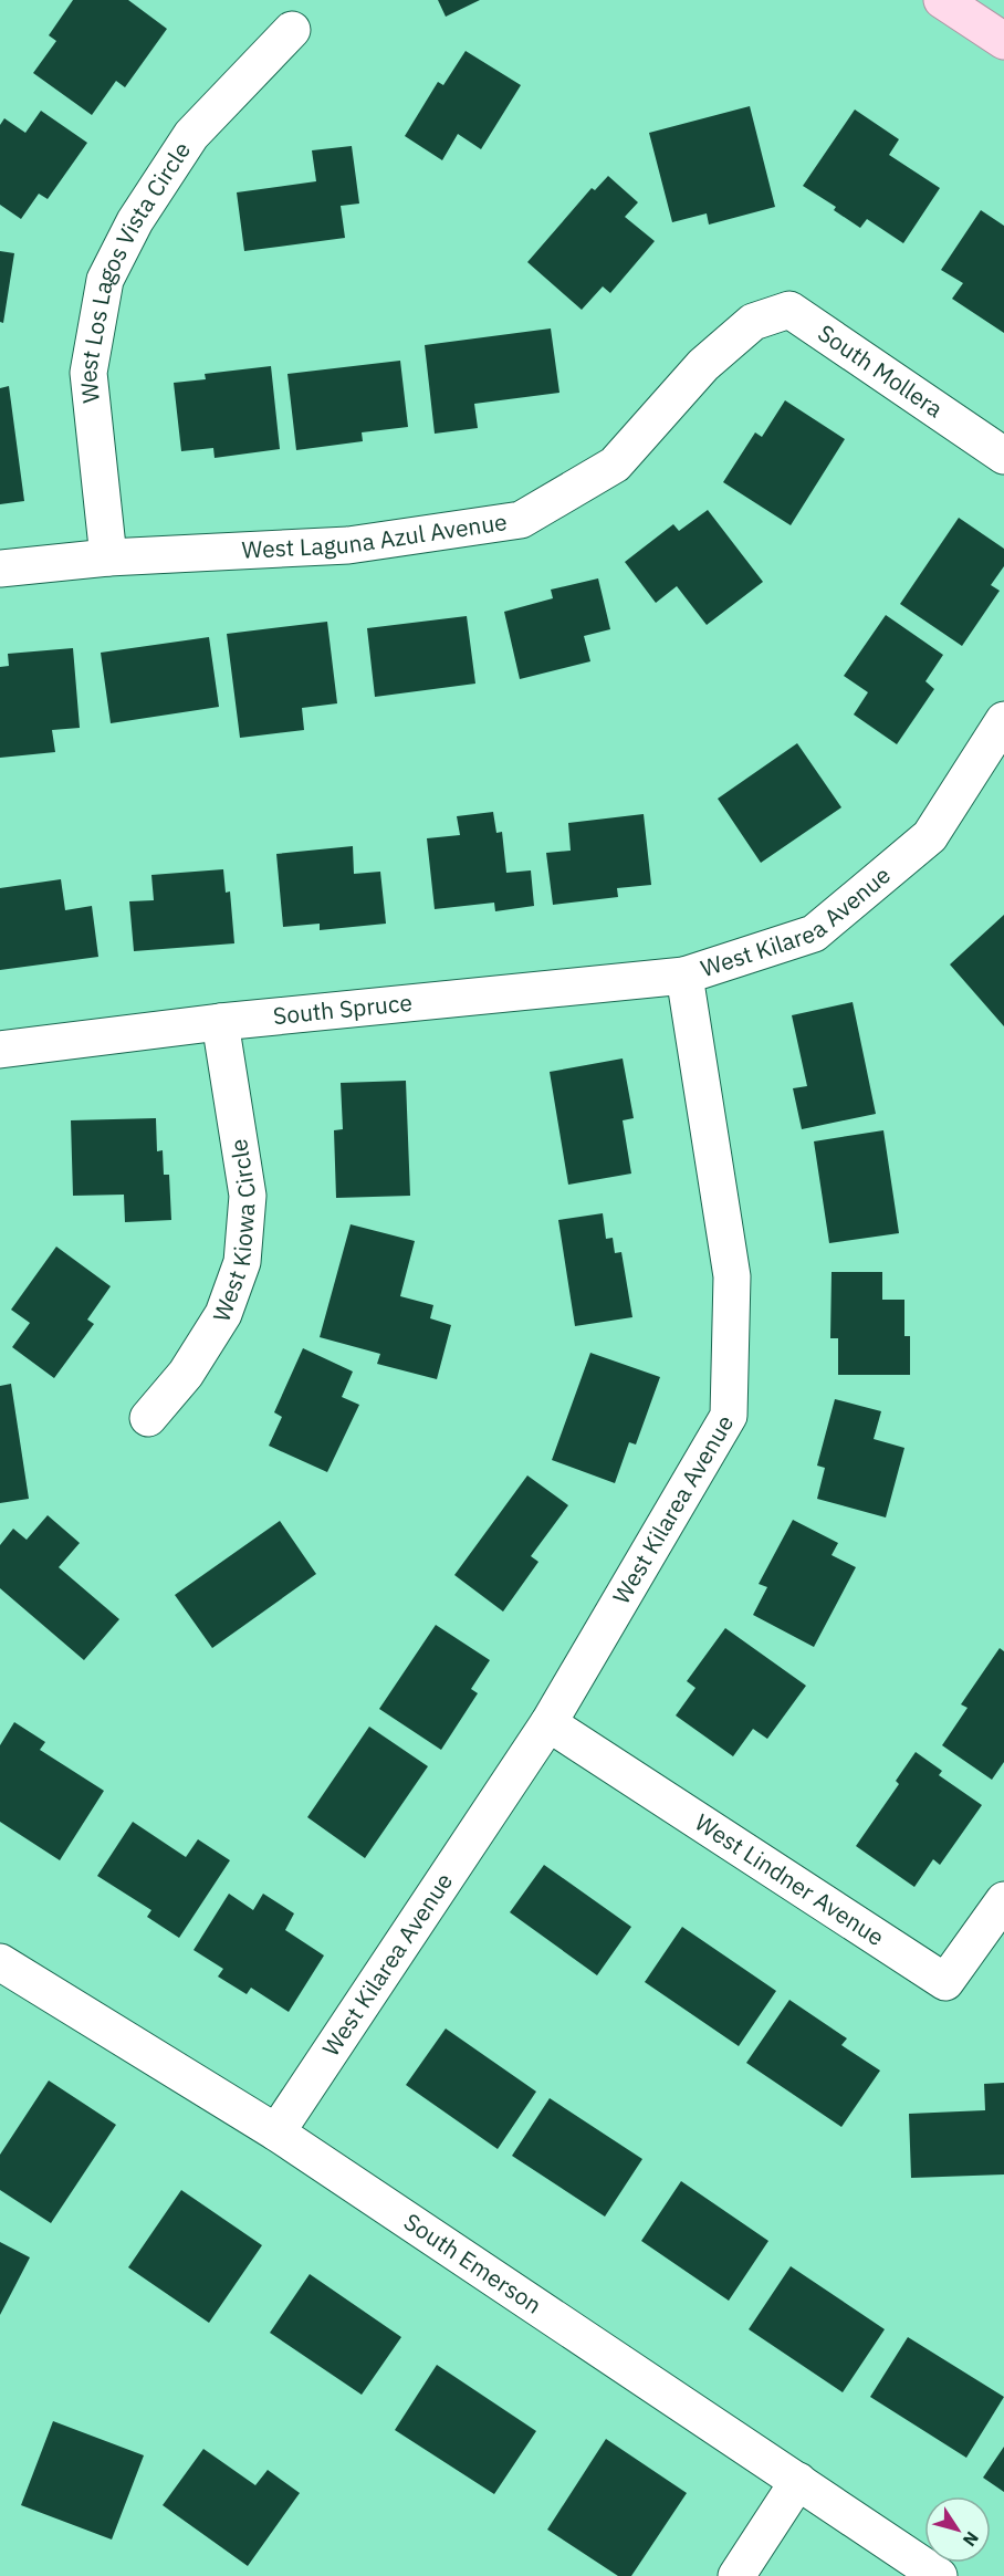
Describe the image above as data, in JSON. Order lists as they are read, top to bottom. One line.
{"streets":{"street":["West Los Lagos Vista Circle","South Mollera","West Laguna Azul Avenue","West Kilarea Avenue","South Spruce","West Kiowa Circle","West Lindner Avenue","South Emerson"]},"crossings":[["West Los Lagos Vista Circle","West Laguna Azul Avenue"],["South Mollera","West Laguna Azul Avenue"],["West Kilarea Avenue","South Spruce"],["West Kilarea Avenue","West Lindner Avenue"],["West Kilarea Avenue","South Emerson"],["South Spruce","West Kiowa Circle"]],"north":"bottom right"}
